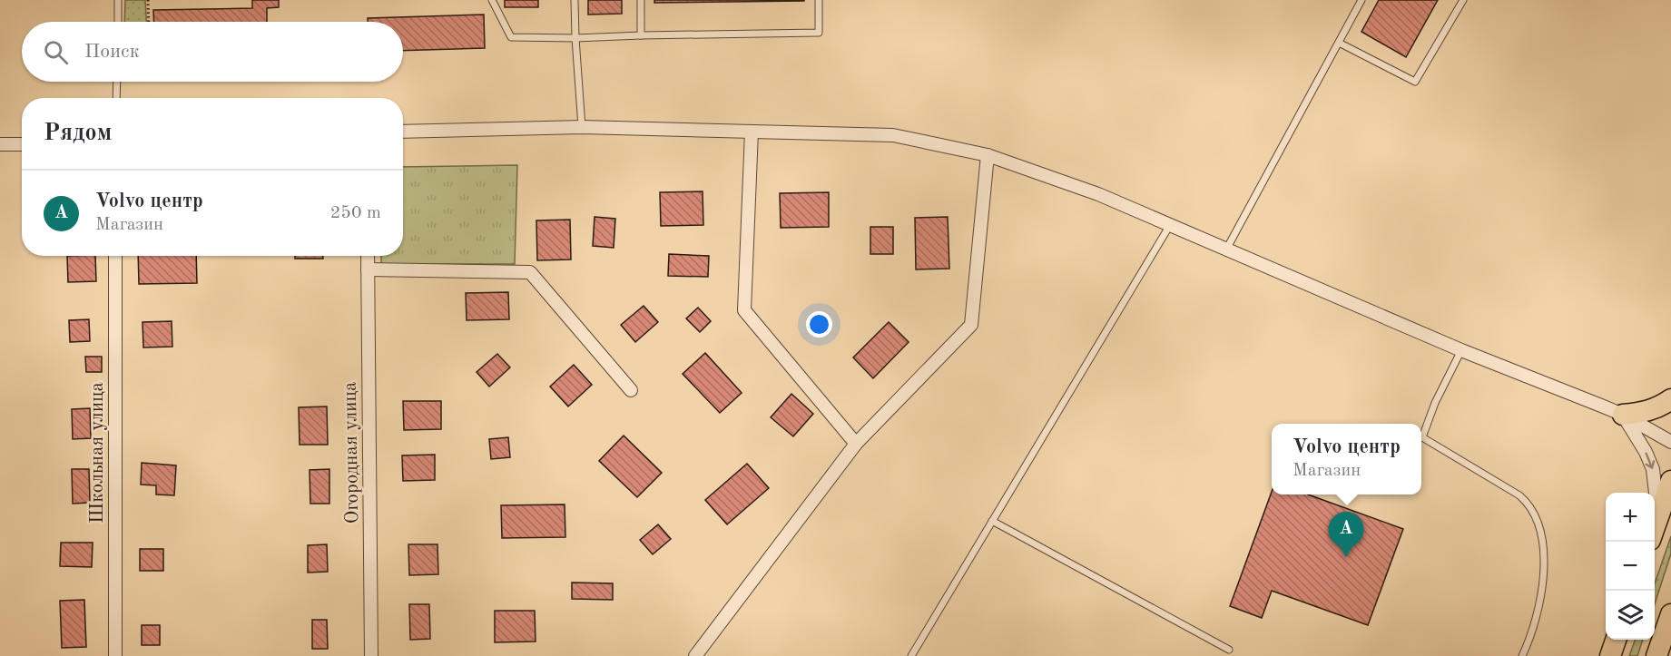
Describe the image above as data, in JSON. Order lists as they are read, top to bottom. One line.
{"streets":{"street":["Школьная улица","Огородная улица"]},"page":{"search":"Поиск","heading":"Рядом","list":[{"mark":"A","name":"Volvo центр","note":"Магазин","value":"250 m"}],"popup":["Volvo центр","Магазин"],"map_buttons":["+","−"],"pins":"A"}}
